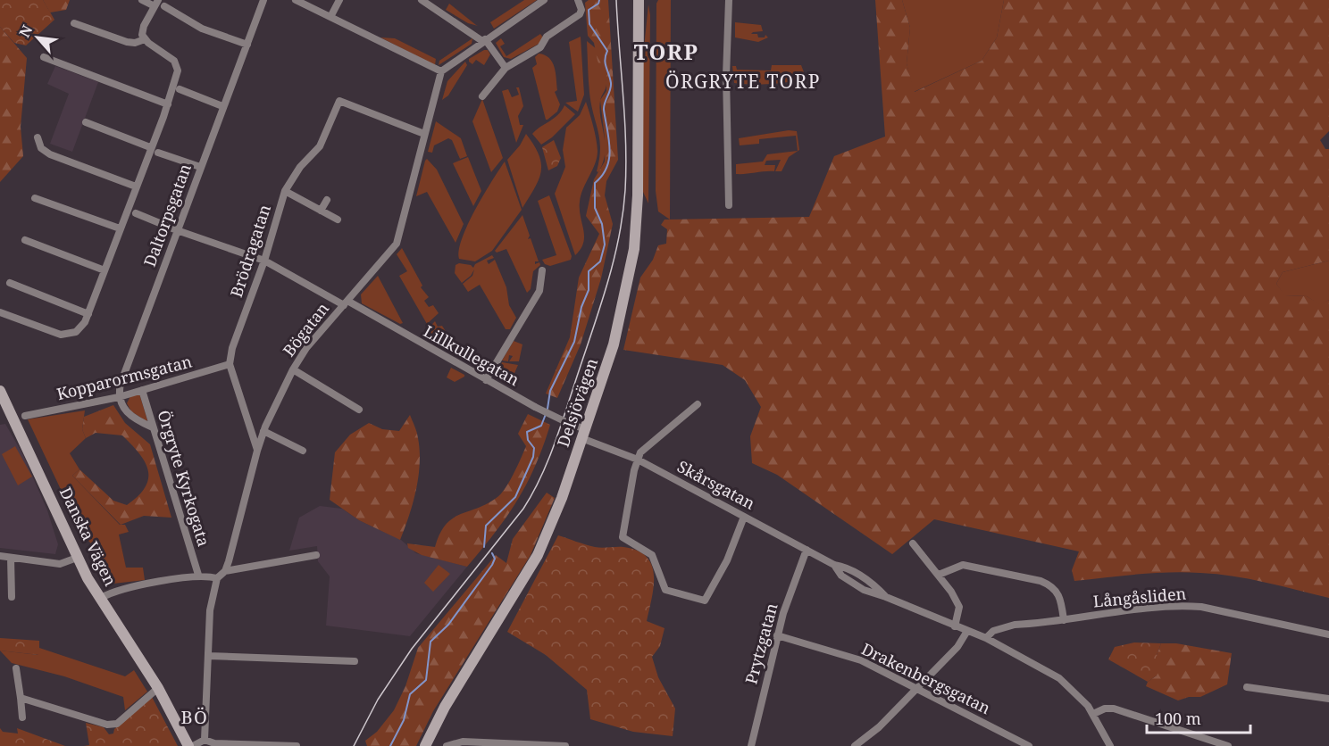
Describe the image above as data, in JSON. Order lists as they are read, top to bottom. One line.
{"streets":{"street":["Daltorpsgatan","Brödragatan","Bögatan","Lillkullegatan","Kopparormsgatan","Delsjövägen","Örgryte Kyrkogata","Skårsgatan","Danska Vägen","Långåsliden","Prytzgatan","Drakenbergsgatan"]},"crossings":[["Daltorpsgatan","Lillkullegatan"],["Daltorpsgatan","Kopparormsgatan"],["Brödragatan","Bögatan"],["Brödragatan","Lillkullegatan"],["Brödragatan","Kopparormsgatan"],["Bögatan","Lillkullegatan"],["Lillkullegatan","Delsjövägen"],["Lillkullegatan","Skårsgatan"],["Kopparormsgatan","Örgryte Kyrkogata"],["Delsjövägen","Skårsgatan"],["Skårsgatan","Långåsliden"],["Skårsgatan","Prytzgatan"],["Prytzgatan","Drakenbergsgatan"]],"districts":["TORP","ÖRGRYTE TORP","BÖ"],"scale_bar":"100 m","north":"top left"}
